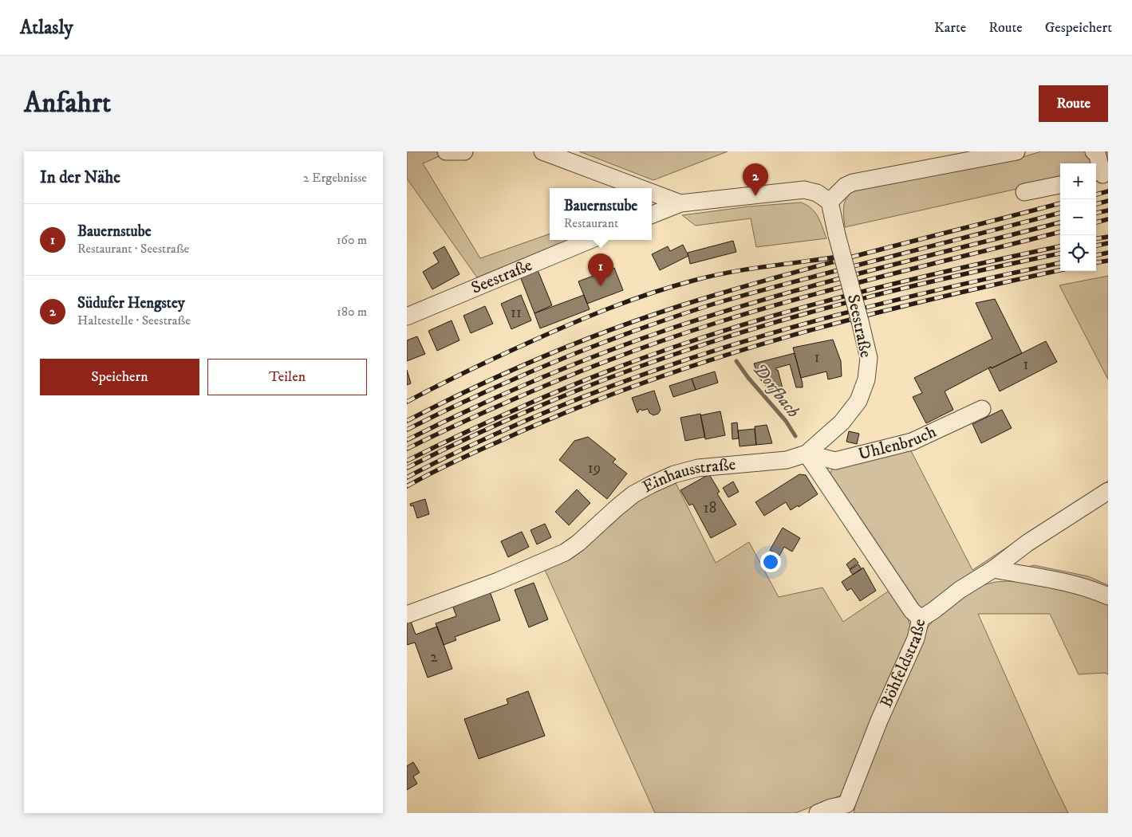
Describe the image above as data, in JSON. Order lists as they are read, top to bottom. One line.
{"streets":{"street":["Seestraße","Uhlenbruch","Einhausstraße","Böhfeldstraße"]},"crossings":[["Seestraße","Uhlenbruch"],["Seestraße","Einhausstraße"],["Uhlenbruch","Einhausstraße"]],"water":["Dorfbach"],"house_numbers":["11","1","1","19","18","2"],"page":{"header":"Atlasly","nav":["Karte","Route","Gespeichert"],"buttons":["Route",["Speichern","Teilen"]],"title":"Anfahrt","heading":["In der Nähe","2 Ergebnisse"],"map_buttons":["+","−"],"pins":["2","1"],"popup":["Bauernstube","Restaurant"],"list":[{"mark":"1","name":"Bauernstube","note":"Restaurant · Seestraße","value":"160 m"},{"mark":"2","name":"Südufer Hengstey","note":"Haltestelle · Seestraße","value":"180 m"}]}}
